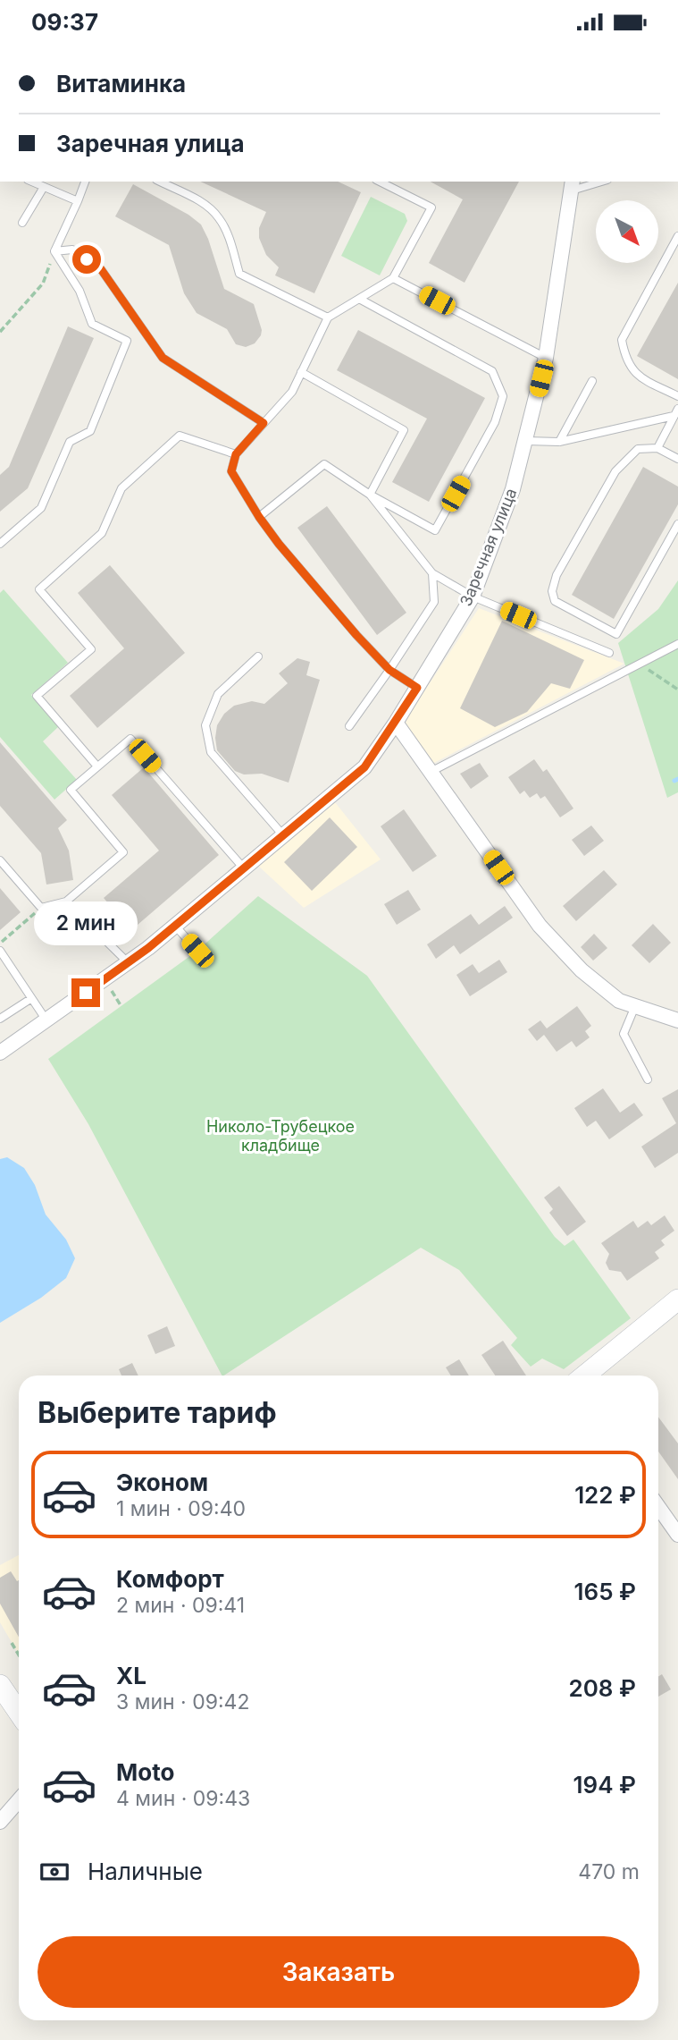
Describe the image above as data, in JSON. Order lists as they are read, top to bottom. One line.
{"streets":{"street":["Заречная улица"]},"parks":["Николо-Трубецкое кладбище"],"north":"bottom right","page":{"status":"09:37","banner":["Витаминка","Заречная улица"],"bubble":"2 мин","heading":"Выберите тариф","list":[{"name":"Эконом","note":"1 мин · 09:40","value":"122 ₽"},{"name":"Комфорт","note":"2 мин · 09:41","value":"165 ₽"},{"name":"XL","note":"3 мин · 09:42","value":"208 ₽"},{"name":"Moto","note":"4 мин · 09:43","value":"194 ₽"}],"pay":["Наличные","470 m"],"buttons":"Заказать"}}
